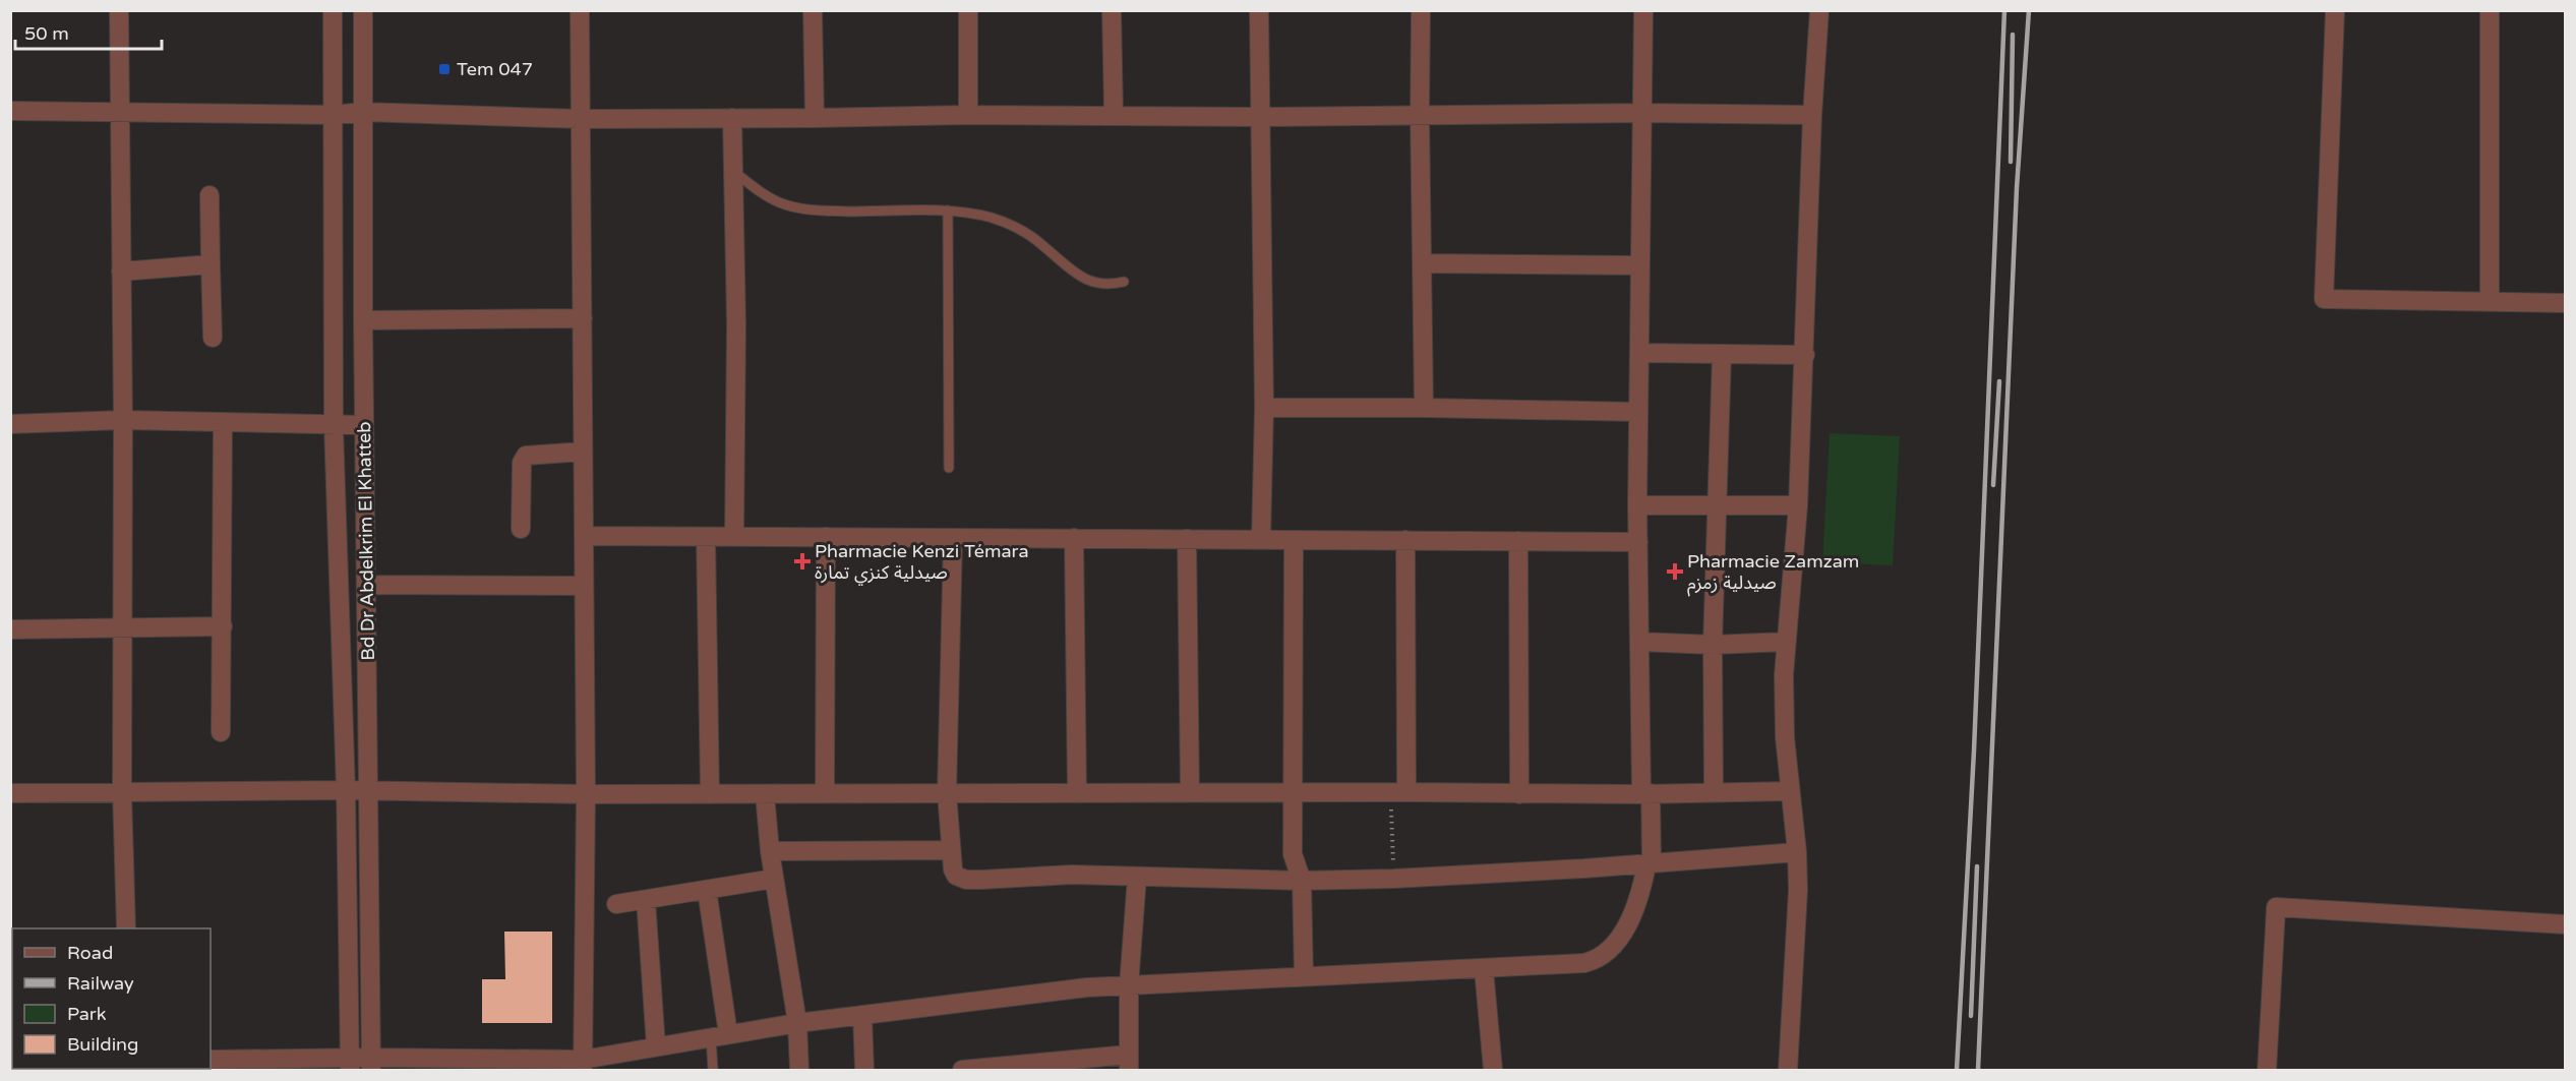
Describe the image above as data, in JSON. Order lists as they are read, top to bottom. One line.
{"streets":{"street":["Bd Dr Abdelkrim El Khatteb"]},"places":{"transit":["Tem 047"],"health":["Pharmacie Kenzi Témara صيدلية كنزي تمارة","Pharmacie Zamzam صيدلية زمزم"]},"legend":["Road","Railway","Park","Building"],"scale_bar":"50 m"}
